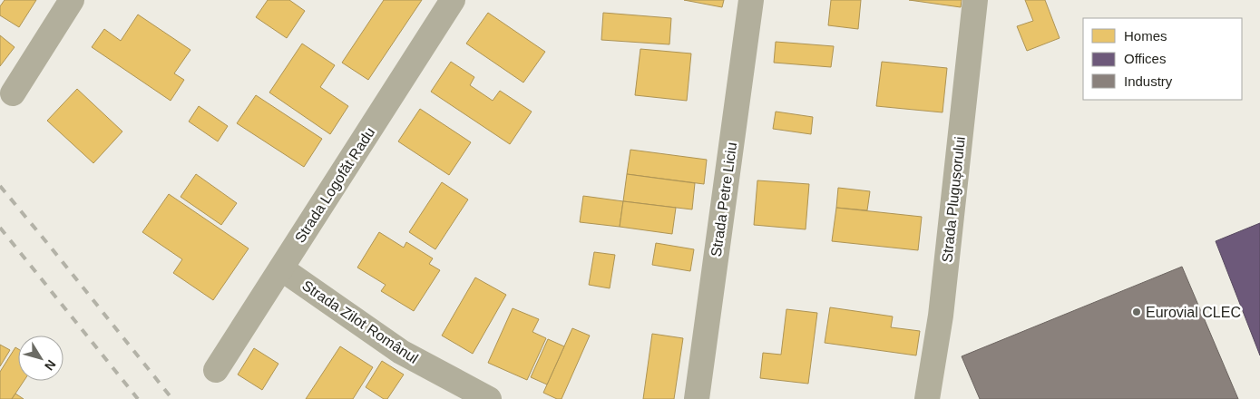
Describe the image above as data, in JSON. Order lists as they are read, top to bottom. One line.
{"streets":{"street":["Strada Logofăt Radu","Strada Petre Liciu","Strada Plugușorului","Strada Zilot Românul"]},"crossings":[["Strada Logofăt Radu","Strada Zilot Românul"]],"places":["Eurovial CLEC"],"legend":["Homes","Offices","Industry"],"north":"bottom right"}
